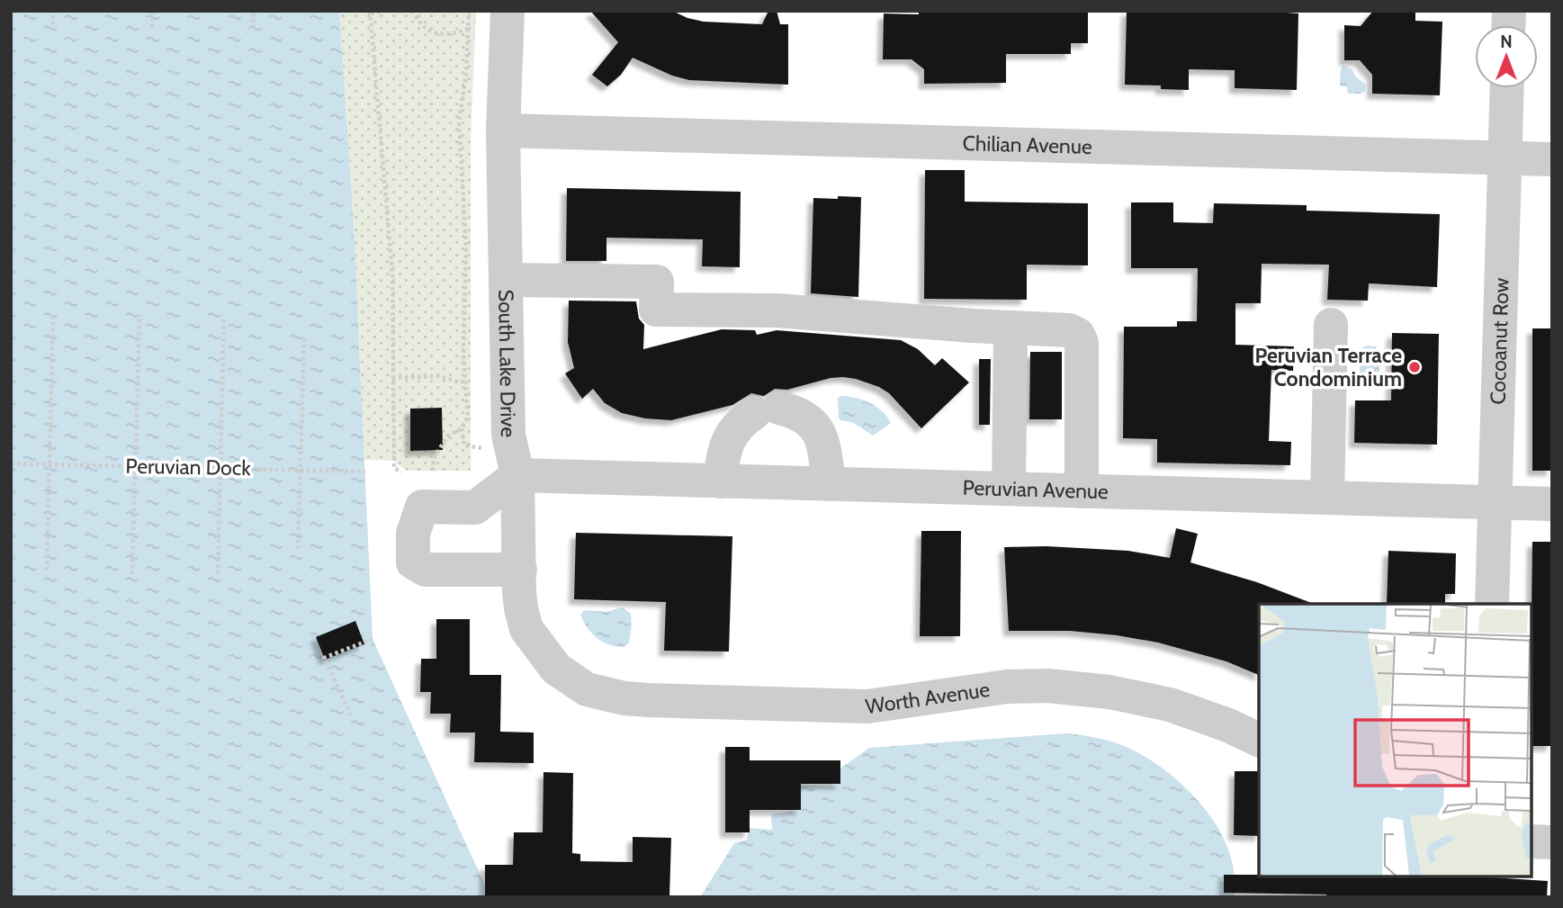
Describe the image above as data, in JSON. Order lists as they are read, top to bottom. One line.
{"streets":{"street":["Chilian Avenue","Cocoanut Row","South Lake Drive","Peruvian Avenue","Worth Avenue"],"path":["Peruvian Dock"]},"crossings":[["Chilian Avenue","Cocoanut Row"],["Chilian Avenue","South Lake Drive"],["Cocoanut Row","Peruvian Avenue"],["South Lake Drive","Peruvian Avenue"],["South Lake Drive","Worth Avenue"]],"places":["Peruvian Terrace Condominium"],"north":"top"}
